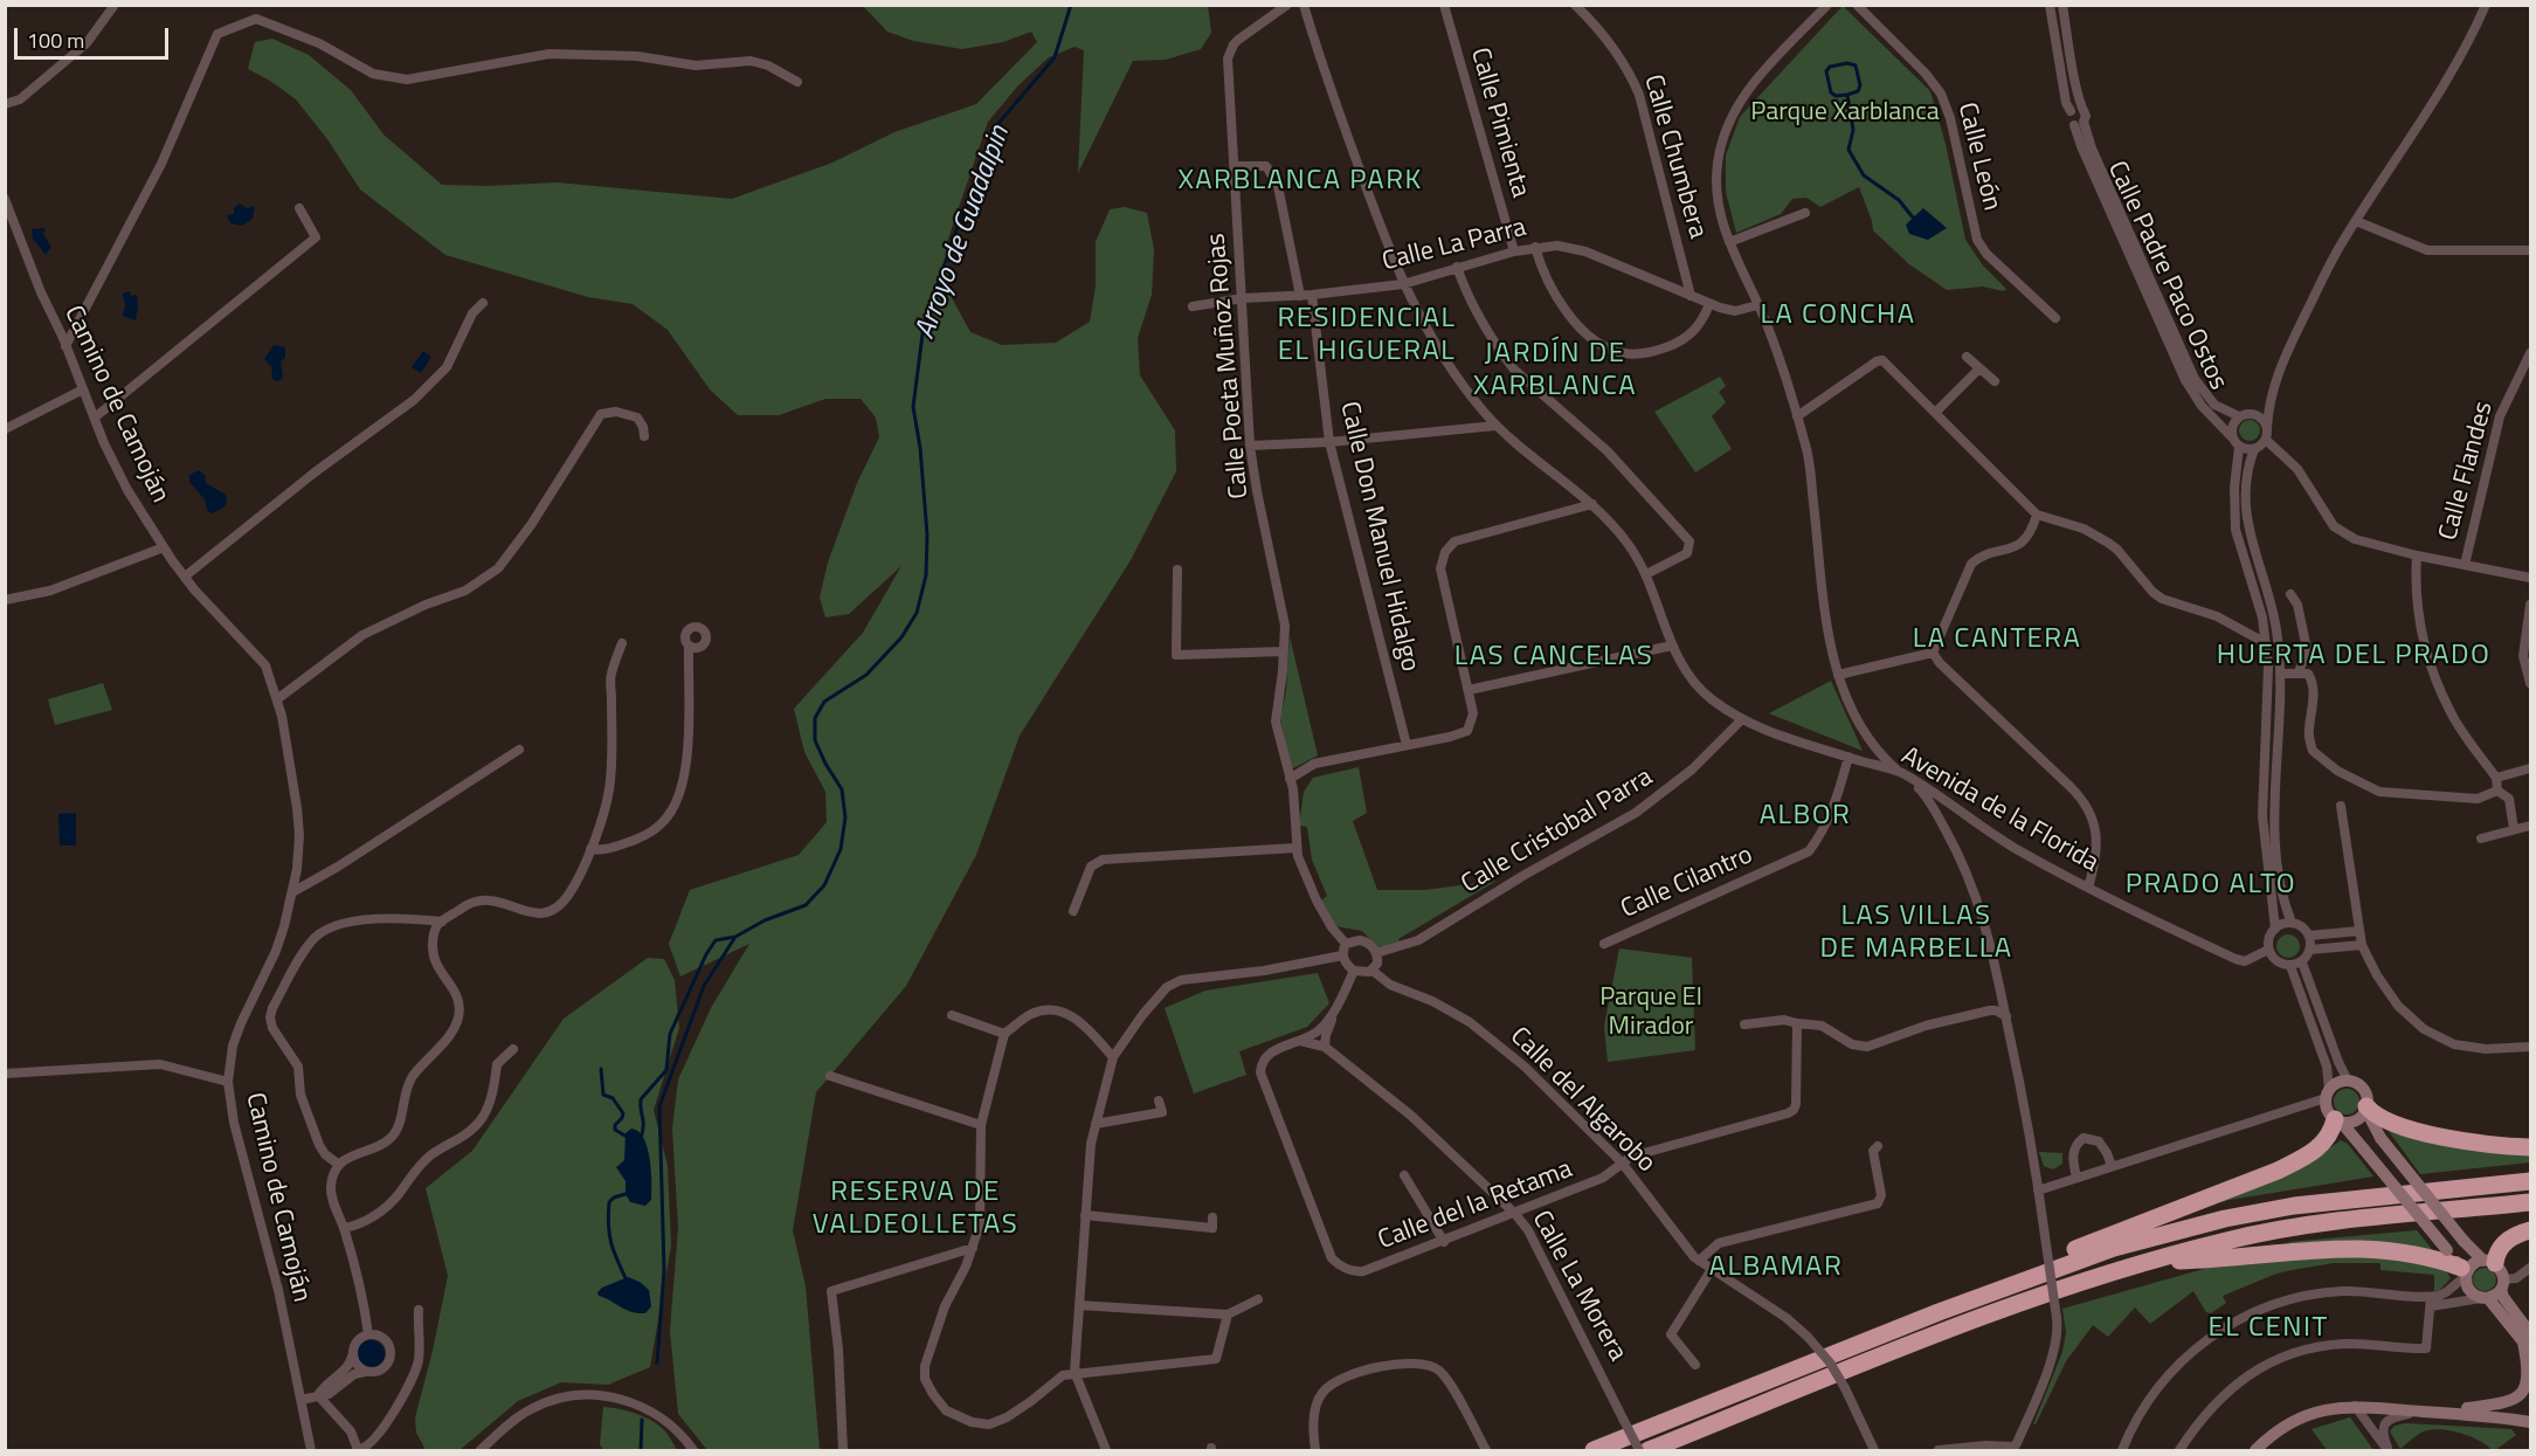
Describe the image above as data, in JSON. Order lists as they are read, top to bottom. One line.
{"streets":{"street":["Calle Pimienta","Calle Chumbera","Calle León","Calle La Parra","Calle Padre Paco Ostos","Calle Poeta Muñoz Rojas","Camino de Camoján","Calle Flandes","Calle Don Manuel Hidalgo","Avenida de la Florida","Calle Cristobal Parra","Calle Cilantro","Calle del Algarobo","Calle del la Retama","Calle La Morera"]},"crossings":[["Calle Pimienta","Calle La Parra"],["Calle Chumbera","Calle La Parra"],["Calle La Parra","Calle Poeta Muñoz Rojas"],["Calle La Parra","Calle Don Manuel Hidalgo"],["Calle La Parra","Avenida de la Florida"],["Calle Poeta Muñoz Rojas","Calle Cristobal Parra"],["Calle Poeta Muñoz Rojas","Calle del Algarobo"],["Avenida de la Florida","Calle Cristobal Parra"],["Avenida de la Florida","Calle Cilantro"],["Calle Cristobal Parra","Calle del Algarobo"],["Calle del Algarobo","Calle del la Retama"],["Calle del la Retama","Calle La Morera"]],"districts":["XARBLANCA PARK","LA CONCHA","RESIDENCIAL EL HIGUERAL","JARDÍN DE XARBLANCA","LA CANTERA","HUERTA DEL PRADO","LAS CANCELAS","ALBOR","PRADO ALTO","LAS VILLAS DE MARBELLA","RESERVA DE VALDEOLLETAS","ALBAMAR","EL CENIT"],"water":["Arroyo de Guadalpin"],"parks":["Parque Xarblanca","Parque El Mirador"],"scale_bar":"100 m"}
